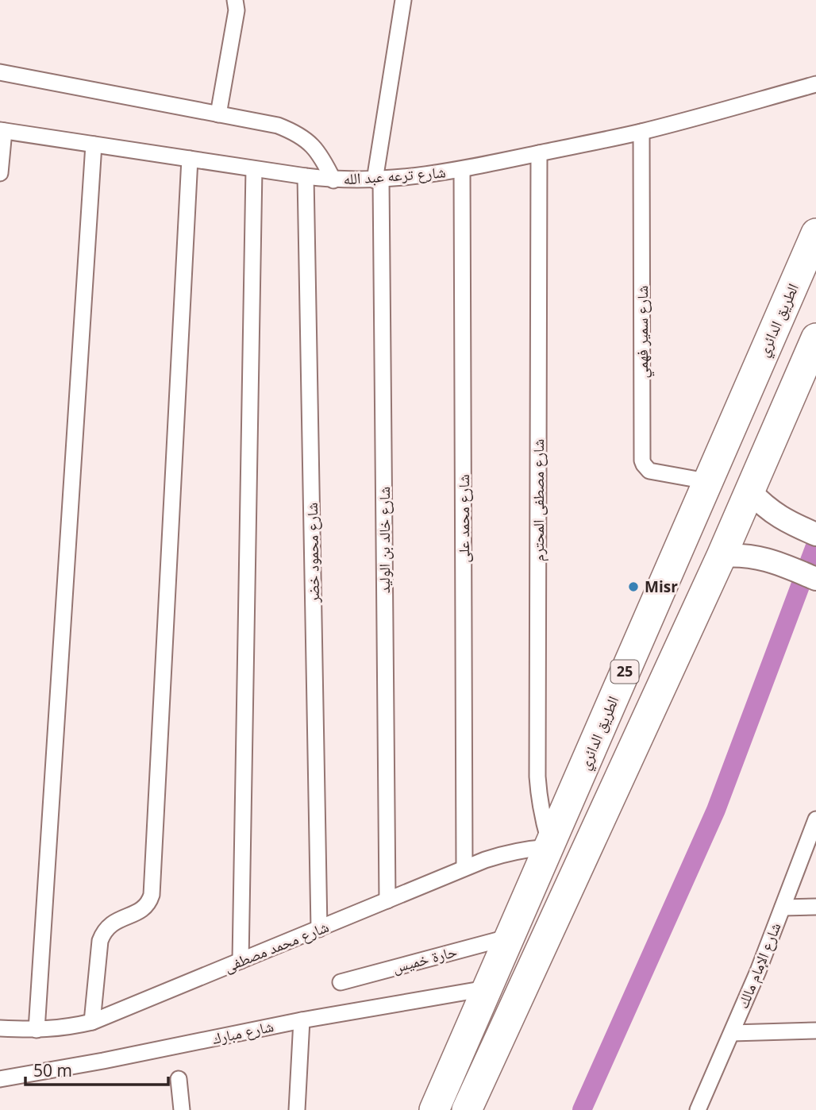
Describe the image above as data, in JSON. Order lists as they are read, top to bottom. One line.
{"streets":{"highway":["الطريق الدائري","25"],"street":["شارع ترعه عبد الله","شارع سمير فهمي","شارع مصطفى المحترم","شارع محمد على","شارع خالد بن الوليد","شارع محمود خضر","شارع محمد مصطفى","حارة خميس","شارع الإمام مالك","شارع مبارك"]},"crossings":[["شارع ترعه عبد الله","شارع سمير فهمي"],["شارع ترعه عبد الله","شارع مصطفى المحترم"],["شارع ترعه عبد الله","شارع محمد على"],["شارع ترعه عبد الله","شارع خالد بن الوليد"],["شارع ترعه عبد الله","شارع محمود خضر"],["الطريق الدائري","شارع سمير فهمي"],["الطريق الدائري","شارع مصطفى المحترم"],["الطريق الدائري","شارع محمد مصطفى"],["الطريق الدائري","حارة خميس"],["الطريق الدائري","شارع مبارك"],["شارع مصطفى المحترم","شارع محمد مصطفى"],["شارع محمد على","شارع محمد مصطفى"],["شارع خالد بن الوليد","شارع محمد مصطفى"],["شارع محمود خضر","شارع محمد مصطفى"]],"places":["Misr"],"scale_bar":"50 m"}
